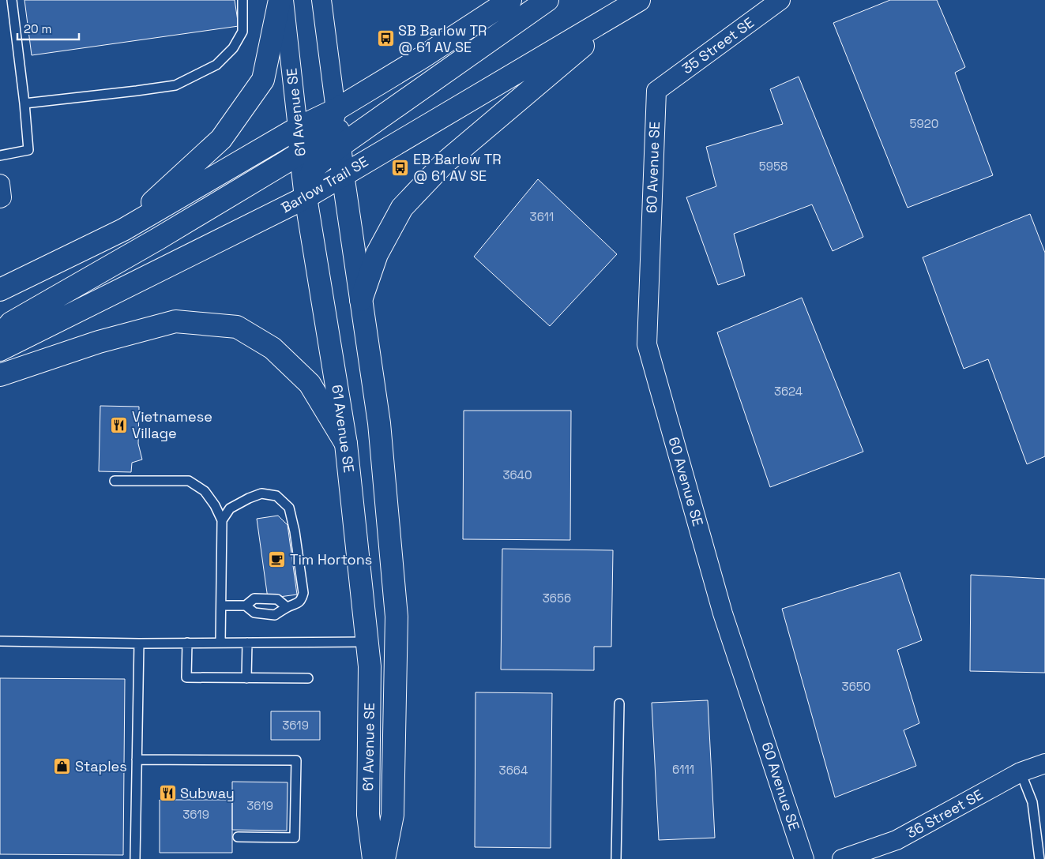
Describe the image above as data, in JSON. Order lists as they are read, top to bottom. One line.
{"streets":{"main road":["61 Avenue SE","Barlow Trail SE"],"street":["35 Street SE","60 Avenue SE","36 Street SE"]},"crossings":[["35 Street SE","60 Avenue SE"],["61 Avenue SE","Barlow Trail SE"]],"places":{"bus stop":["SB Barlow TR @ 61 AV SE","EB Barlow TR @ 61 AV SE"],"restaurant":["Vietnamese Village","Subway"],"cafe":["Tim Hortons"],"shop":["Staples"]},"house_numbers":["5920","5958","3611","3624","3640","3656","3650","3619","6111","3664","3619","3619"],"scale_bar":"20 m"}
